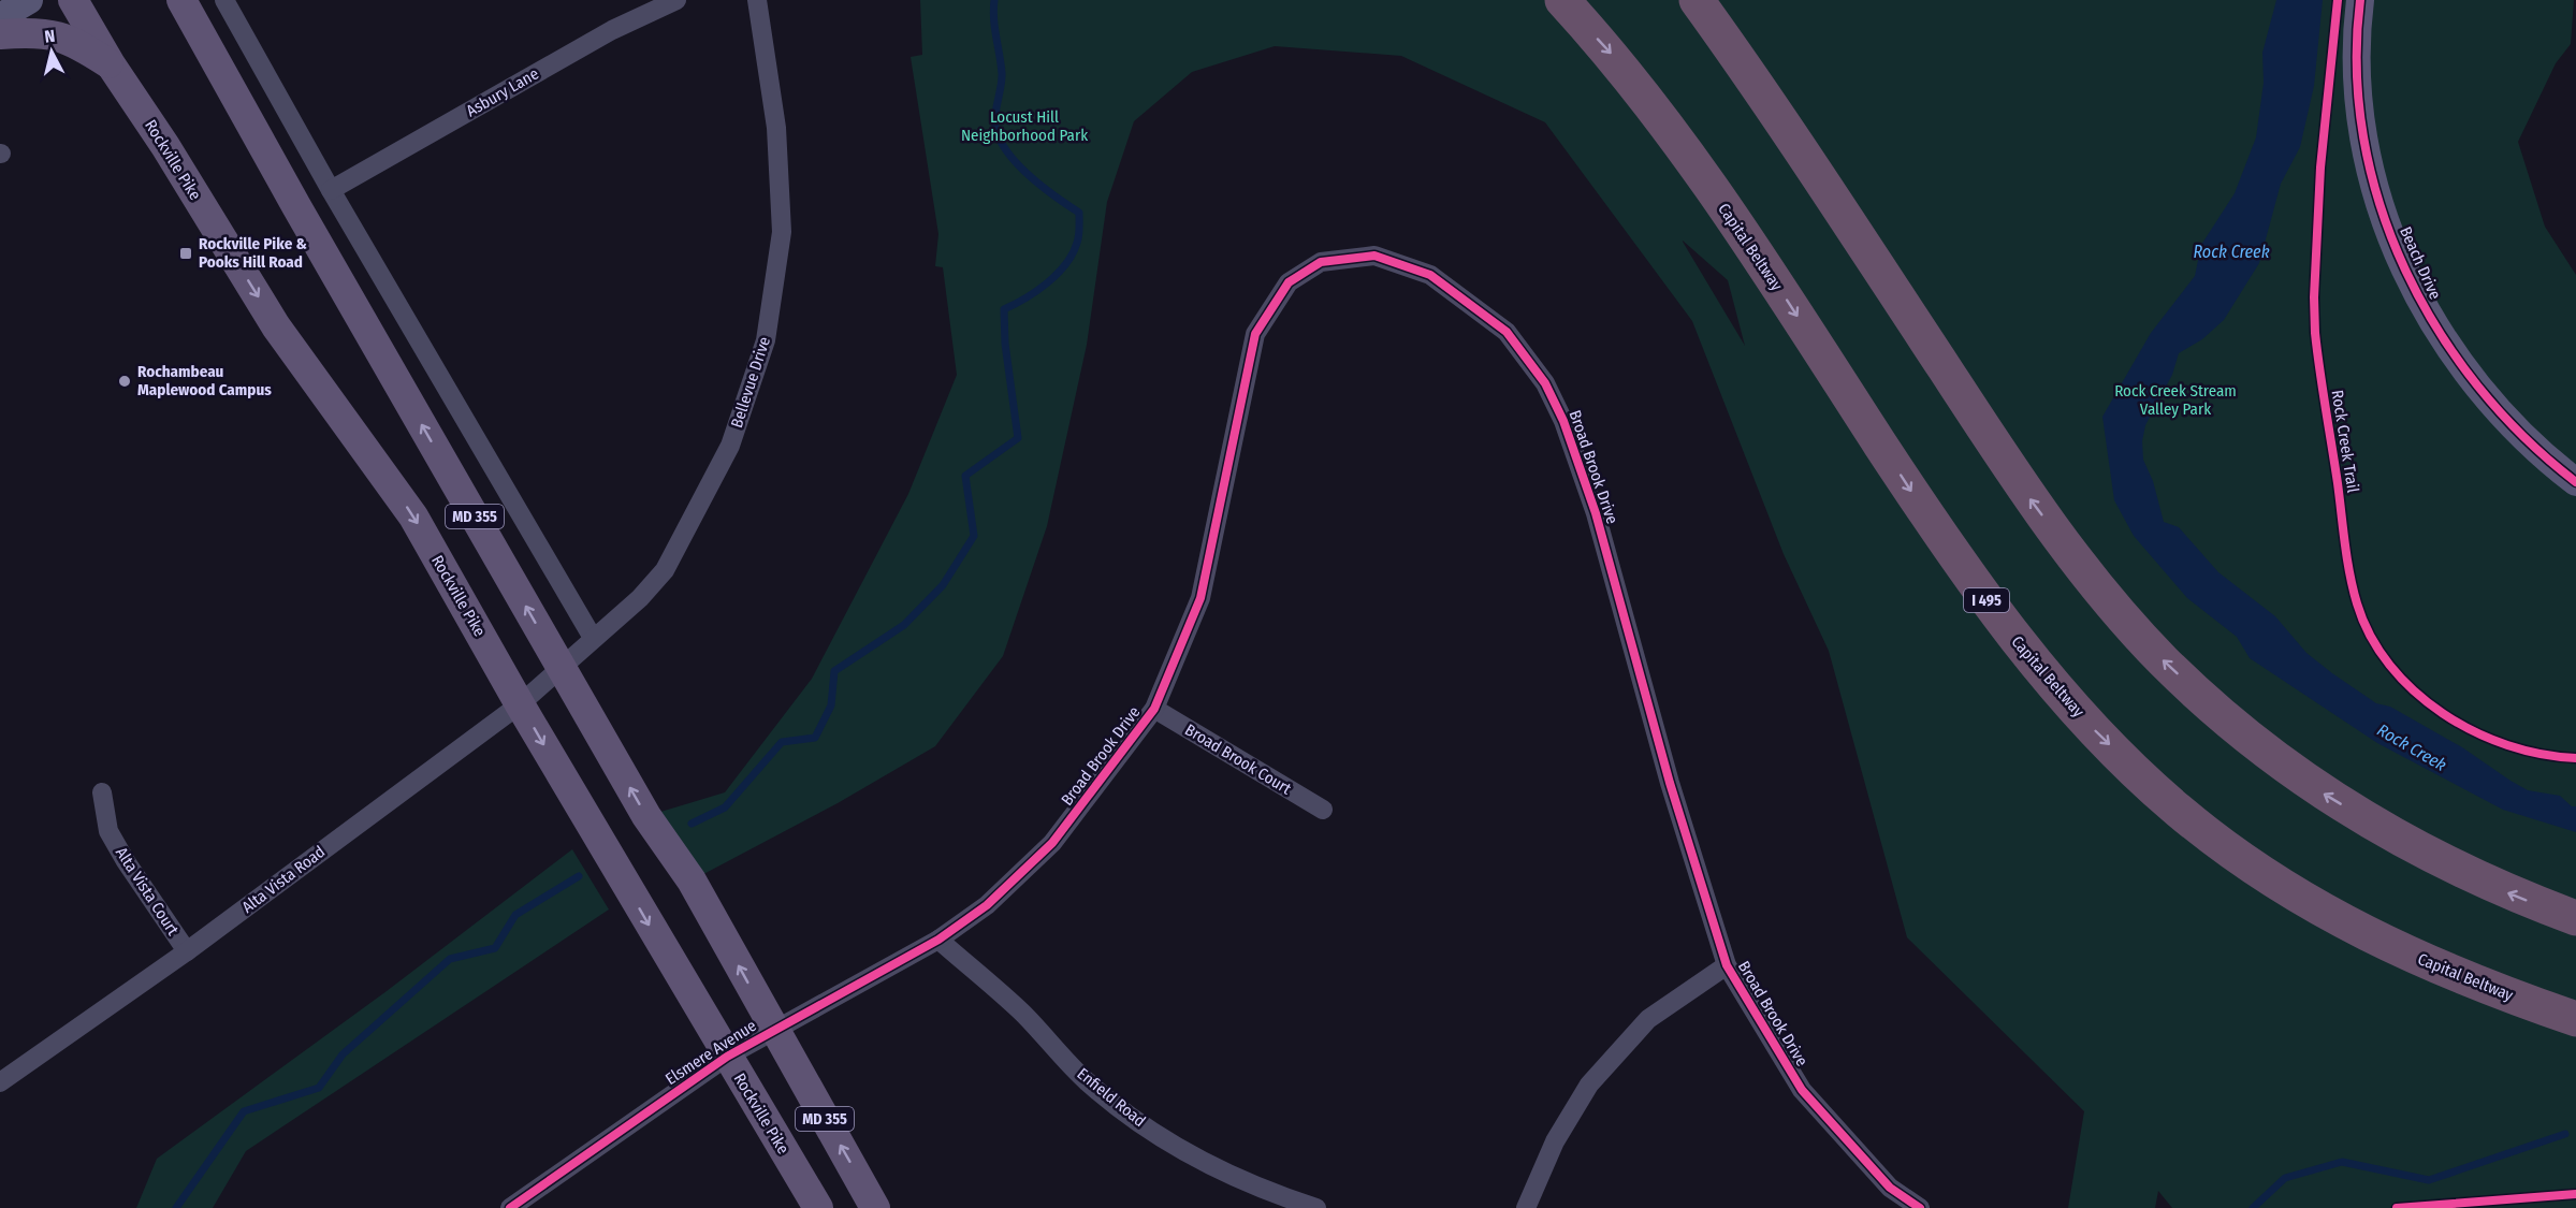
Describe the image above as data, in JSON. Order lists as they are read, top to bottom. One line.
{"streets":{"highway":["Capital Beltway","I 495"],"main road":["Rockville Pike","MD 355"],"street":["Asbury Lane","Beach Drive","Bellevue Drive","Broad Brook Drive","Broad Brook Court","Alta Vista Road","Alta Vista Court","Elsmere Avenue","Enfield Road"],"cycle path":["Rock Creek Trail"]},"crossings":[["Rockville Pike","Alta Vista Road"],["Rockville Pike","Elsmere Avenue"],["Bellevue Drive","MD 355"],["Bellevue Drive","Alta Vista Road"],["Broad Brook Drive","Broad Brook Court"],["Broad Brook Drive","Elsmere Avenue"],["Broad Brook Drive","Enfield Road"],["MD 355","Alta Vista Road"],["MD 355","Elsmere Avenue"],["Alta Vista Road","Alta Vista Court"],["Elsmere Avenue","Enfield Road"]],"water":["Rock Creek"],"parks":["Locust Hill Neighborhood Park","Rock Creek Stream Valley Park"],"places":{"transit":["Rockville Pike & Pooks Hill Road"],"other":["Rochambeau Maplewood Campus"]},"north":"top"}
